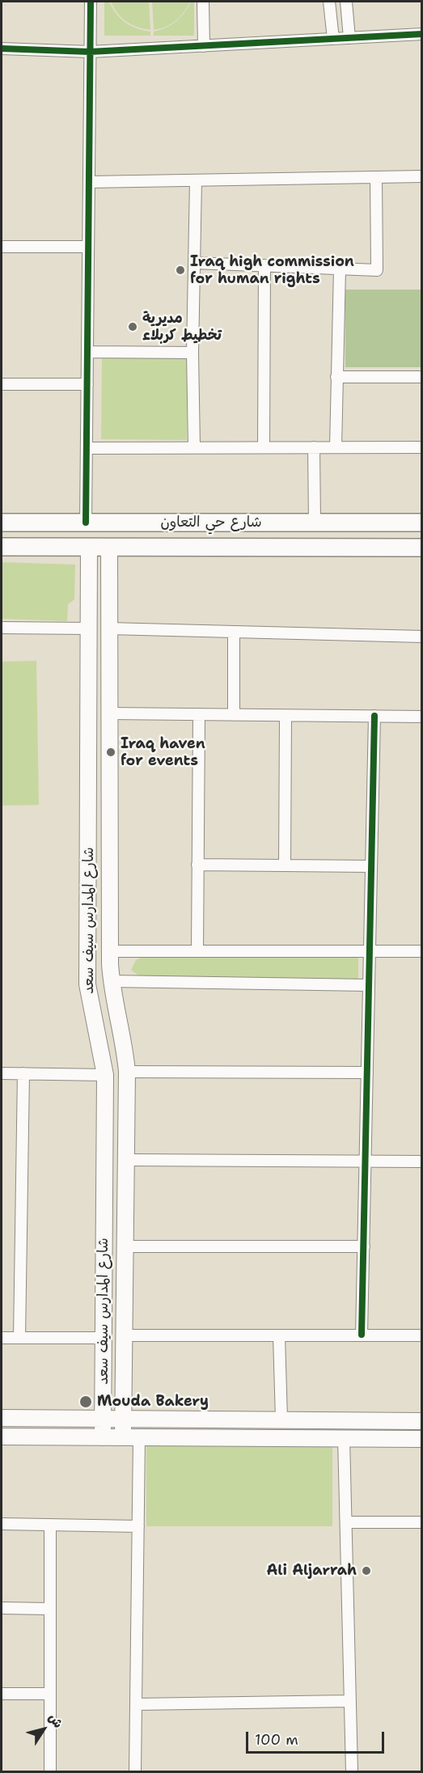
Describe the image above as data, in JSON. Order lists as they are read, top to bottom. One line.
{"streets":{"main road":["شارع حي التعاون","شارع المدارس سيف سعد"]},"crossings":[["شارع حي التعاون","شارع المدارس سيف سعد"]],"places":["Iraq high commission for human rights","مديرية تخطيط كربلاء","Iraq haven for events","Mouda Bakery","Ali Aljarrah"],"scale_bar":"100 m","north":"top right"}
